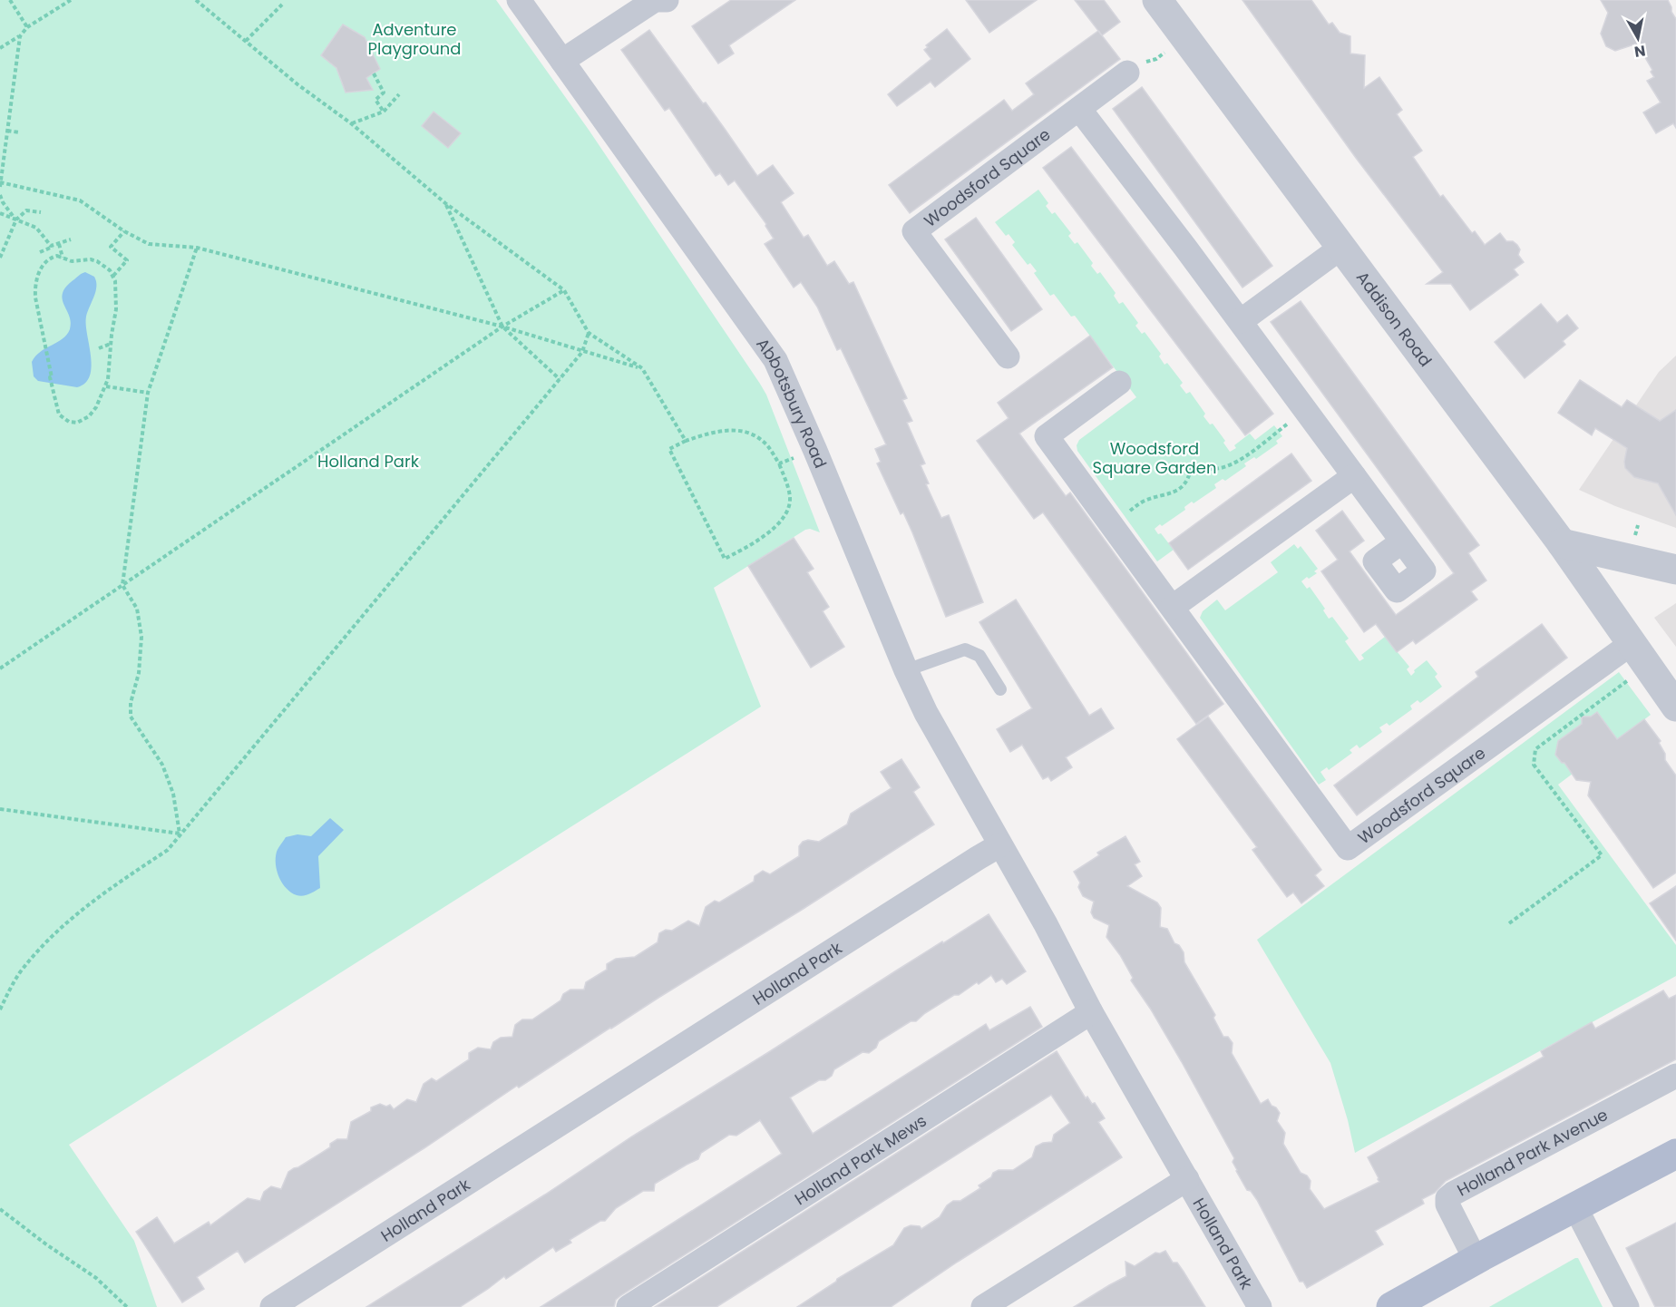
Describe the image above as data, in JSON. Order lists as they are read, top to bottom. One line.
{"streets":{"street":["Woodsford Square","Addison Road","Abbotsbury Road","Holland Park","Holland Park Avenue","Holland Park Mews"]},"crossings":[["Woodsford Square","Addison Road"],["Abbotsbury Road","Holland Park"],["Holland Park","Holland Park Mews"]],"parks":["Adventure Playground","Woodsford Square Garden","Holland Park"],"north":"bottom"}
